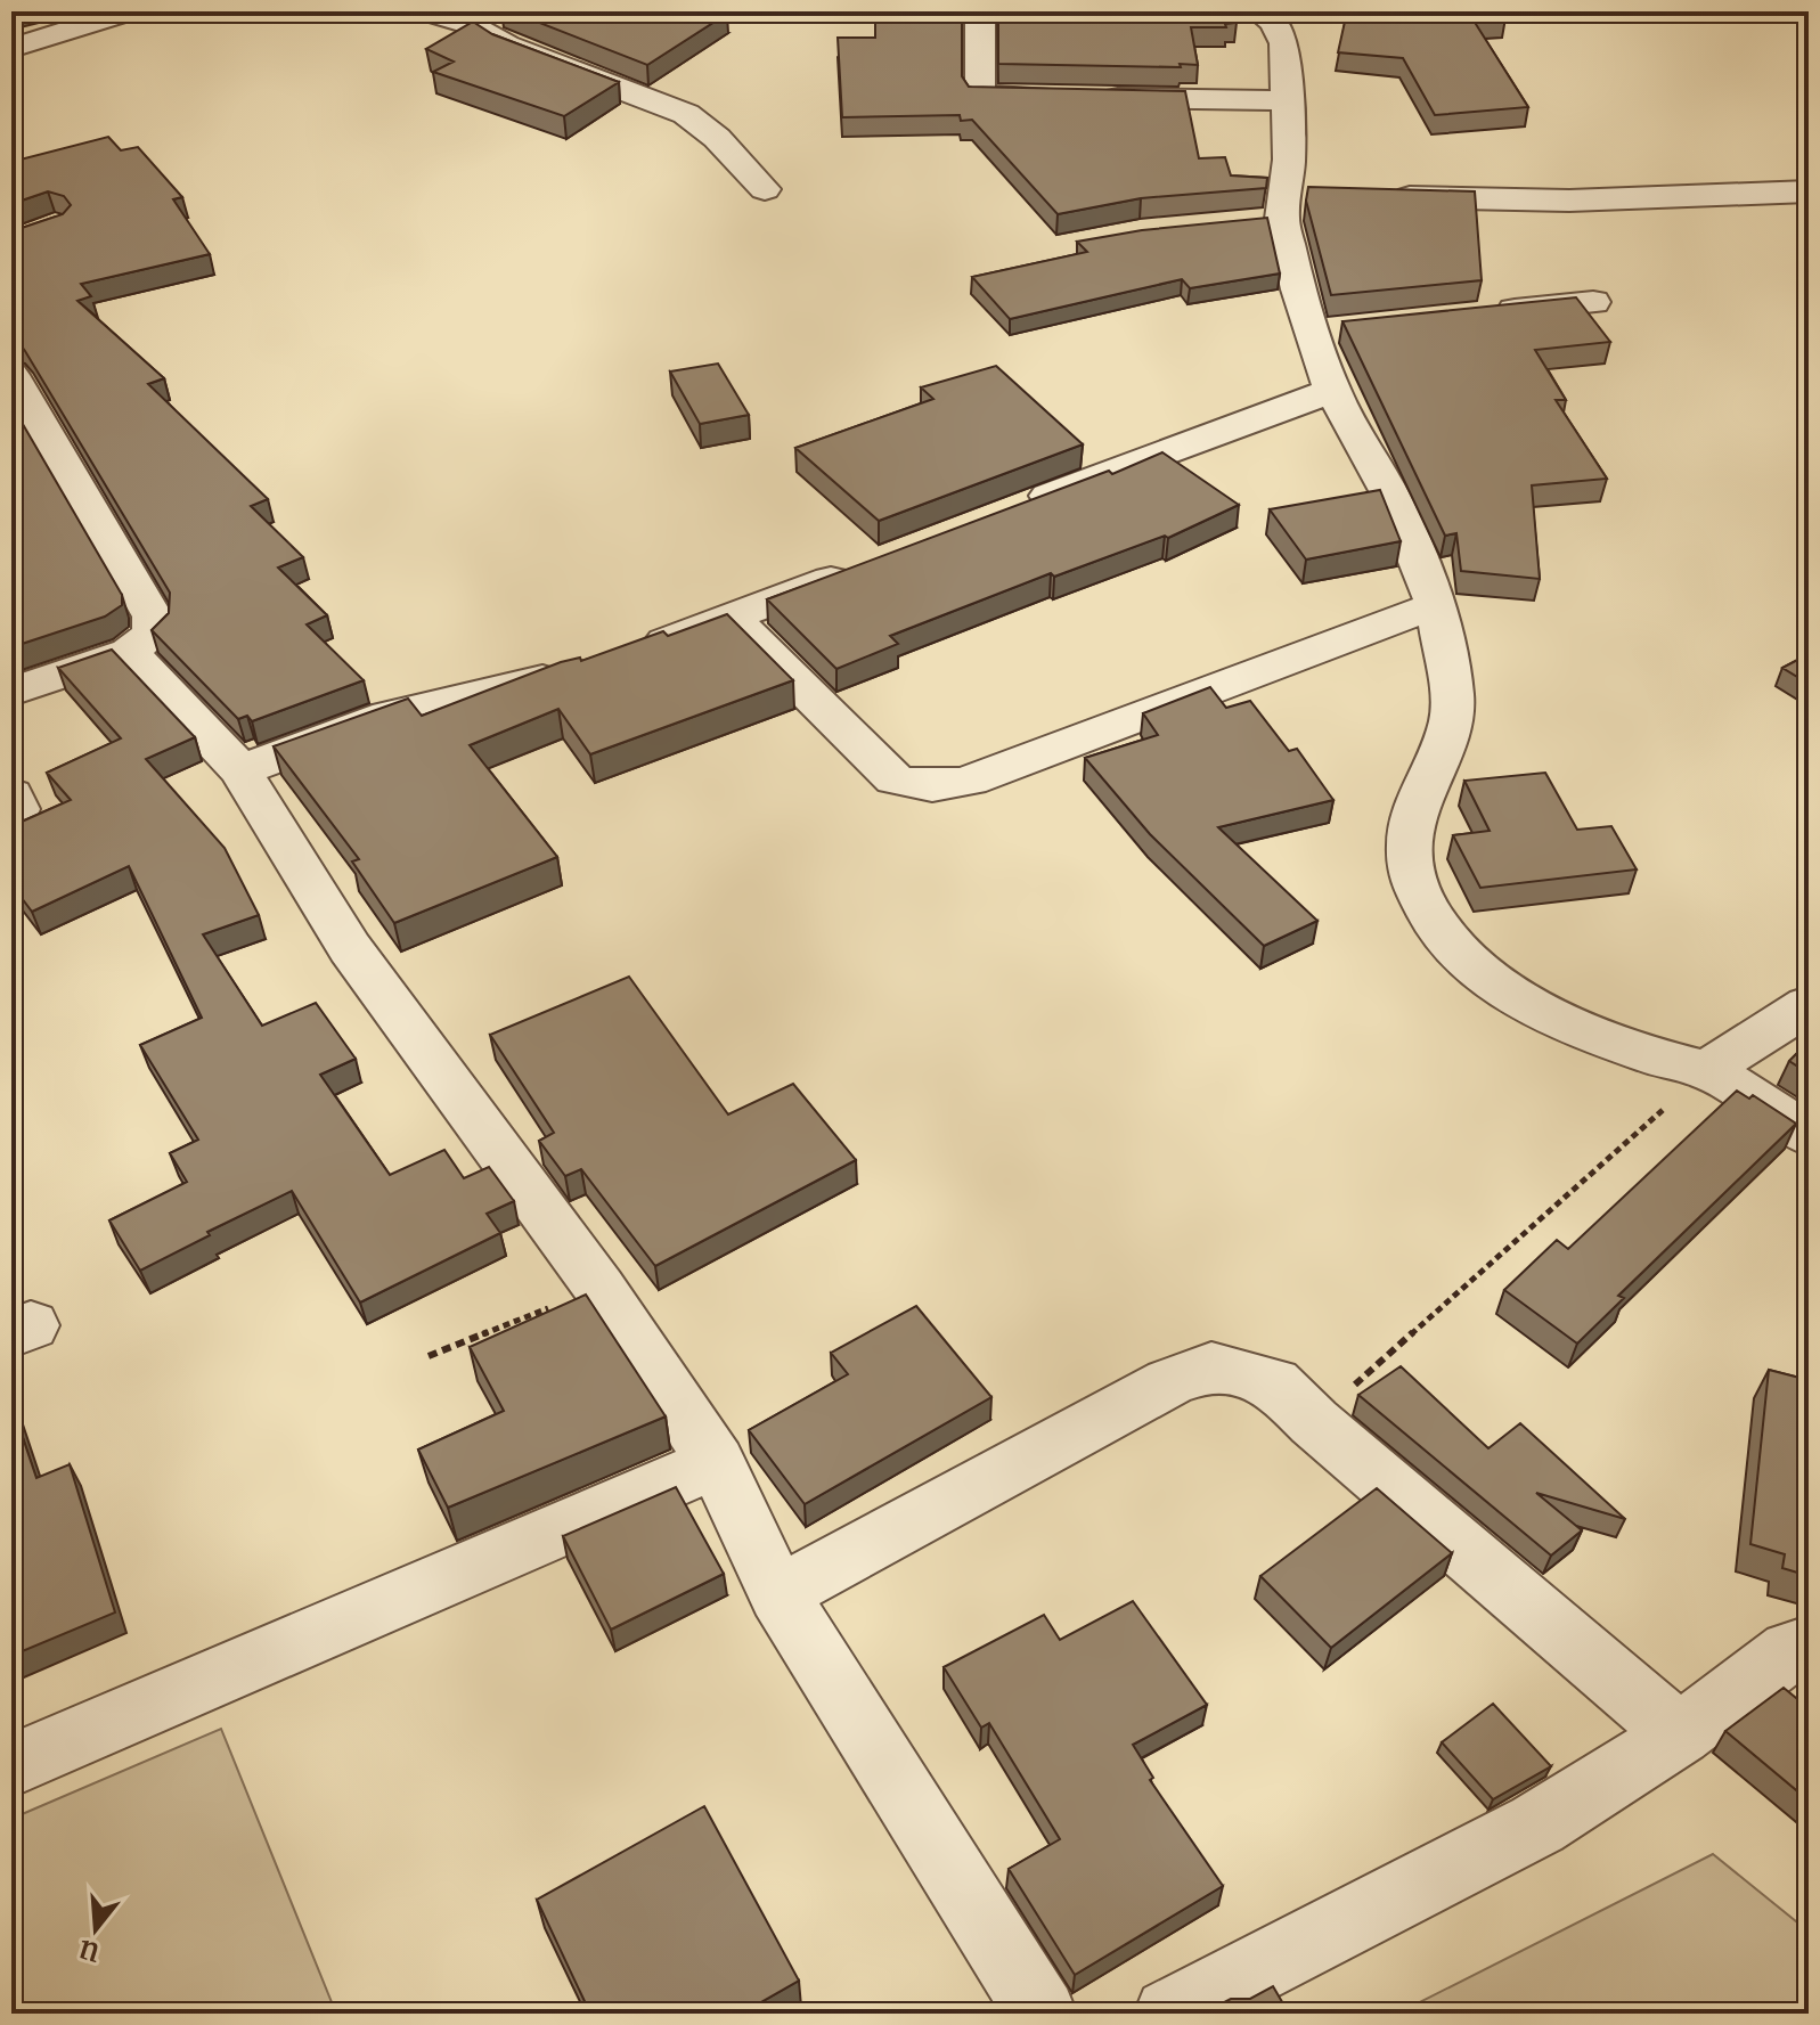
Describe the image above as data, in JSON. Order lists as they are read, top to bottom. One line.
{"north":"bottom"}
